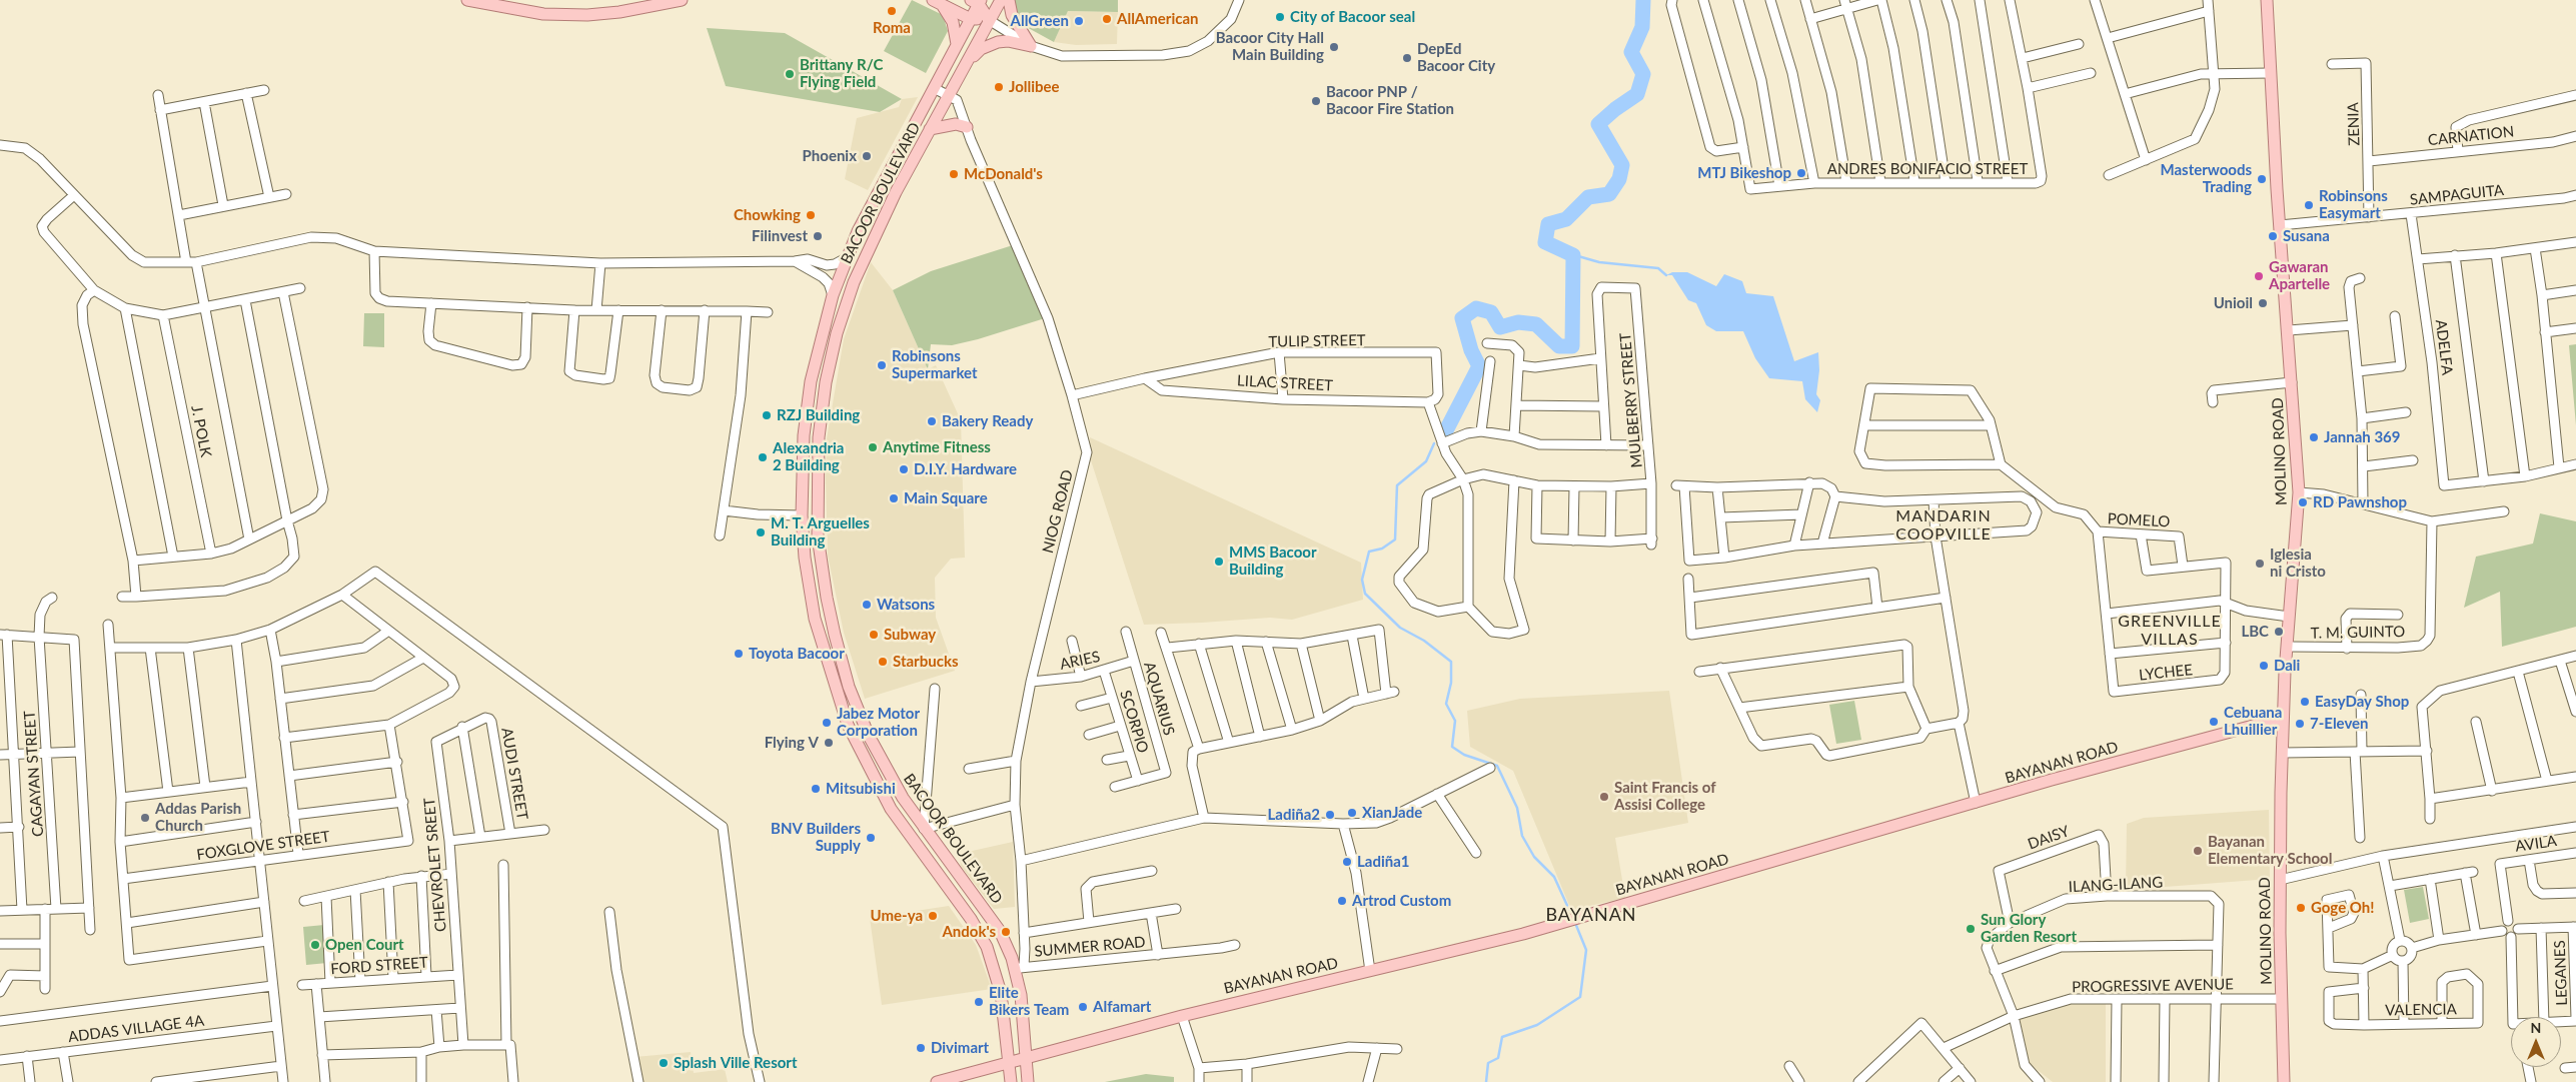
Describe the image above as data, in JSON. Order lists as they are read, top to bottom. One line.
{"streets":{"main road":["BACOOR BOULEVARD","MOLINO ROAD","BAYANAN ROAD"],"street":["ZENIA","CARNATION","ANDRES BONIFACIO STREET","SAMPAGUITA","TULIP STREET","ADELFA","LILAC STREET","MULBERRY STREET","J. POLK","NIOG ROAD","POMELO","T. M. GUINTO","ARIES","LYCHEE","AQUARIUS","SCORPIO","CAGAYAN STREET","AUDI STREET","DAISY","AVILA","FOXGLOVE STREET","CHEVROLET SREET","ILANG-ILANG","SUMMER ROAD","FORD STREET","LEGANES","PROGRESSIVE AVENUE","VALENCIA","ADDAS VILLAGE 4A"]},"crossings":[["ZENIA","CARNATION"],["ZENIA","SAMPAGUITA"],["BACOOR BOULEVARD","NIOG ROAD"],["BACOOR BOULEVARD","BAYANAN ROAD"],["BACOOR BOULEVARD","SUMMER ROAD"],["SAMPAGUITA","ADELFA"],["SAMPAGUITA","MOLINO ROAD"],["TULIP STREET","LILAC STREET"],["TULIP STREET","NIOG ROAD"],["MOLINO ROAD","T. M. GUINTO"],["MOLINO ROAD","BAYANAN ROAD"],["MOLINO ROAD","PROGRESSIVE AVENUE"],["NIOG ROAD","ARIES"],["NIOG ROAD","SUMMER ROAD"],["ARIES","AQUARIUS"],["ARIES","SCORPIO"],["AQUARIUS","SCORPIO"],["AUDI STREET","CHEVROLET SREET"],["DAISY","ILANG-ILANG"],["CHEVROLET SREET","FORD STREET"],["ILANG-ILANG","PROGRESSIVE AVENUE"]],"districts":["MANDARIN COOPVILLE","GREENVILLE VILLAS","BAYANAN"],"places":["Roma","City of Bacoor seal","AllAmerican","AllGreen","Bacoor City Hall Main Building","DepEd Bacoor City","Brittany R/C Flying Field","Jollibee","Bacoor PNP / Bacoor Fire Station","Phoenix","MTJ Bikeshop","McDonald's","Masterwoods Trading","Robinsons Easymart","Chowking","Filinvest","Susana","Gawaran Apartelle","Unioil","Robinsons Supermarket","RZJ Building","Bakery Ready","Jannah 369","Anytime Fitness","Alexandria 2 Building","D.I.Y. Hardware","Main Square","RD Pawnshop","M. T. Arguelles Building","MMS Bacoor Building","Iglesia ni Cristo","Watsons","LBC","Subway","Toyota Bacoor","Starbucks","Dali","EasyDay Shop","Cebuana Lhuillier","Jabez Motor Corporation","7-Eleven","Flying V","Mitsubishi","Saint Francis of Assisi College","XianJade","Ladiña2","Addas Parish Church","BNV Builders Supply","Bayanan Elementary School","Ladiña1","Artrod Custom","Goge Oh!","Ume-ya","Sun Glory Garden Resort","Andok's","Open Court","Elite Bikers Team","Alfamart","Divimart","Splash Ville Resort"],"north":"top"}
